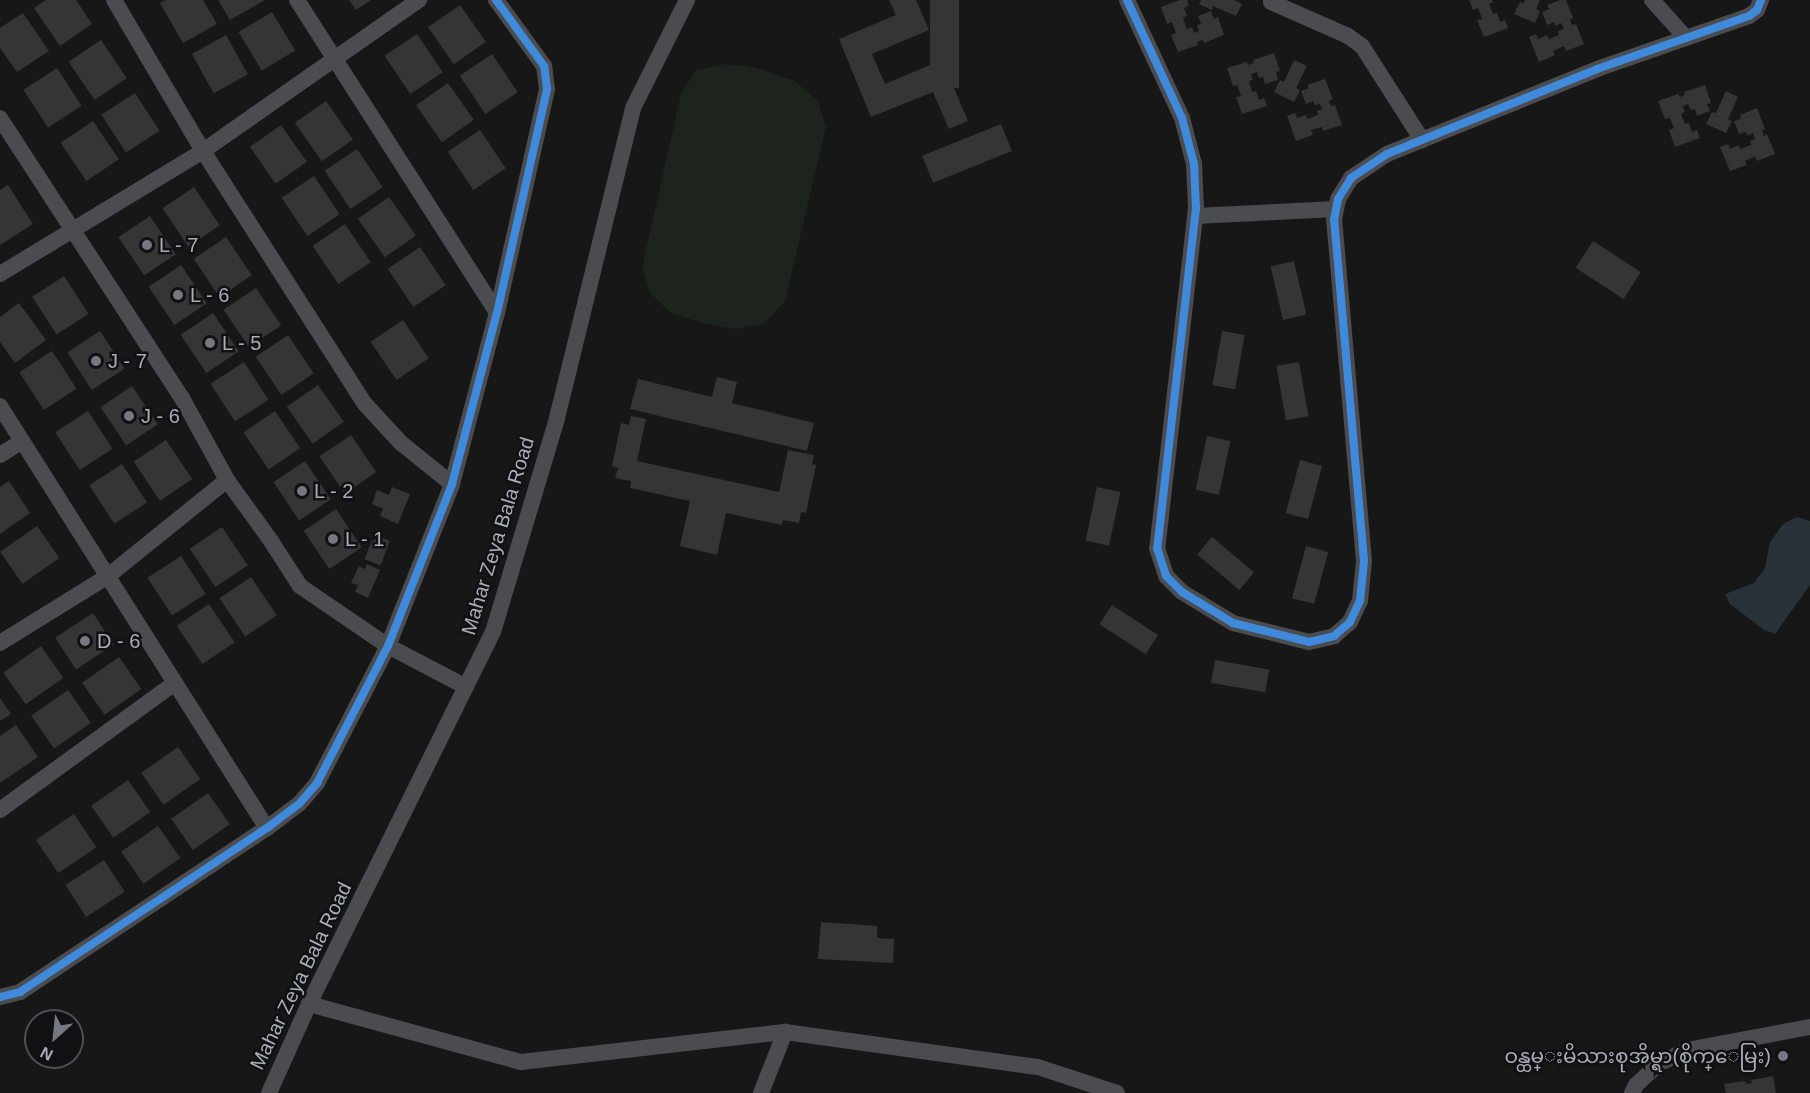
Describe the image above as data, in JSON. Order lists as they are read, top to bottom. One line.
{"streets":{"street":["Mahar Zeya Bala Road"]},"places":["L - 7","L - 6","L - 5","J - 7","J - 6","L - 2","L - 1","D - 6","ဝန္ထမ္းမိသားစုအိမ္ရာ(စိုက္ေမြး)"],"north":"bottom left"}
